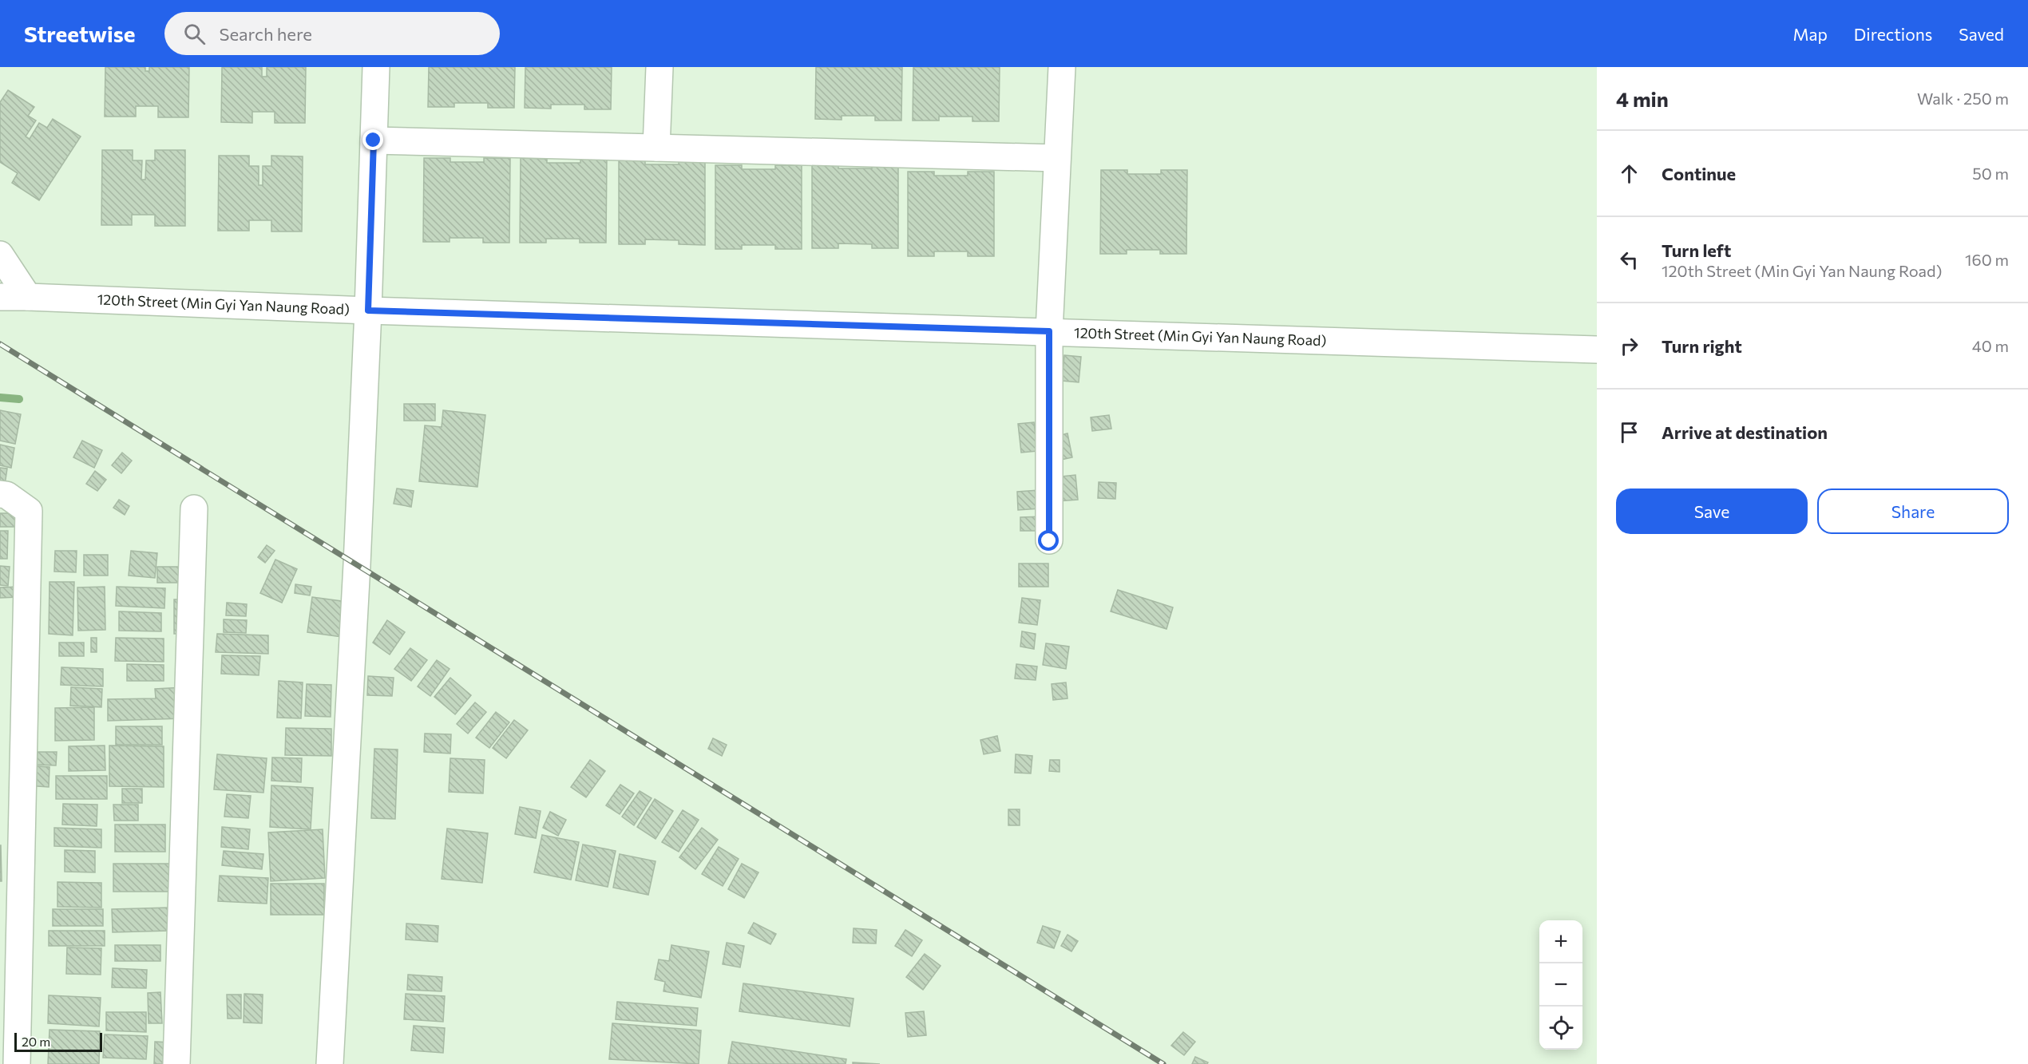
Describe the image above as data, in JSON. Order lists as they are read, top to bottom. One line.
{"streets":{"street":["120th Street (Min Gyi Yan Naung Road)"]},"scale_bar":"20 m","page":{"header":"Streetwise","search":"Search here","nav":["Map","Directions","Saved"],"heading":["4 min","Walk · 250 m"],"list":[["Continue","50 m"],["Turn left","120th Street (Min Gyi Yan Naung Road)","160 m"],["Turn right","40 m"],"Arrive at destination"],"buttons":["Save","Share"],"map_buttons":["+","−"],"scale":"20 m"}}
